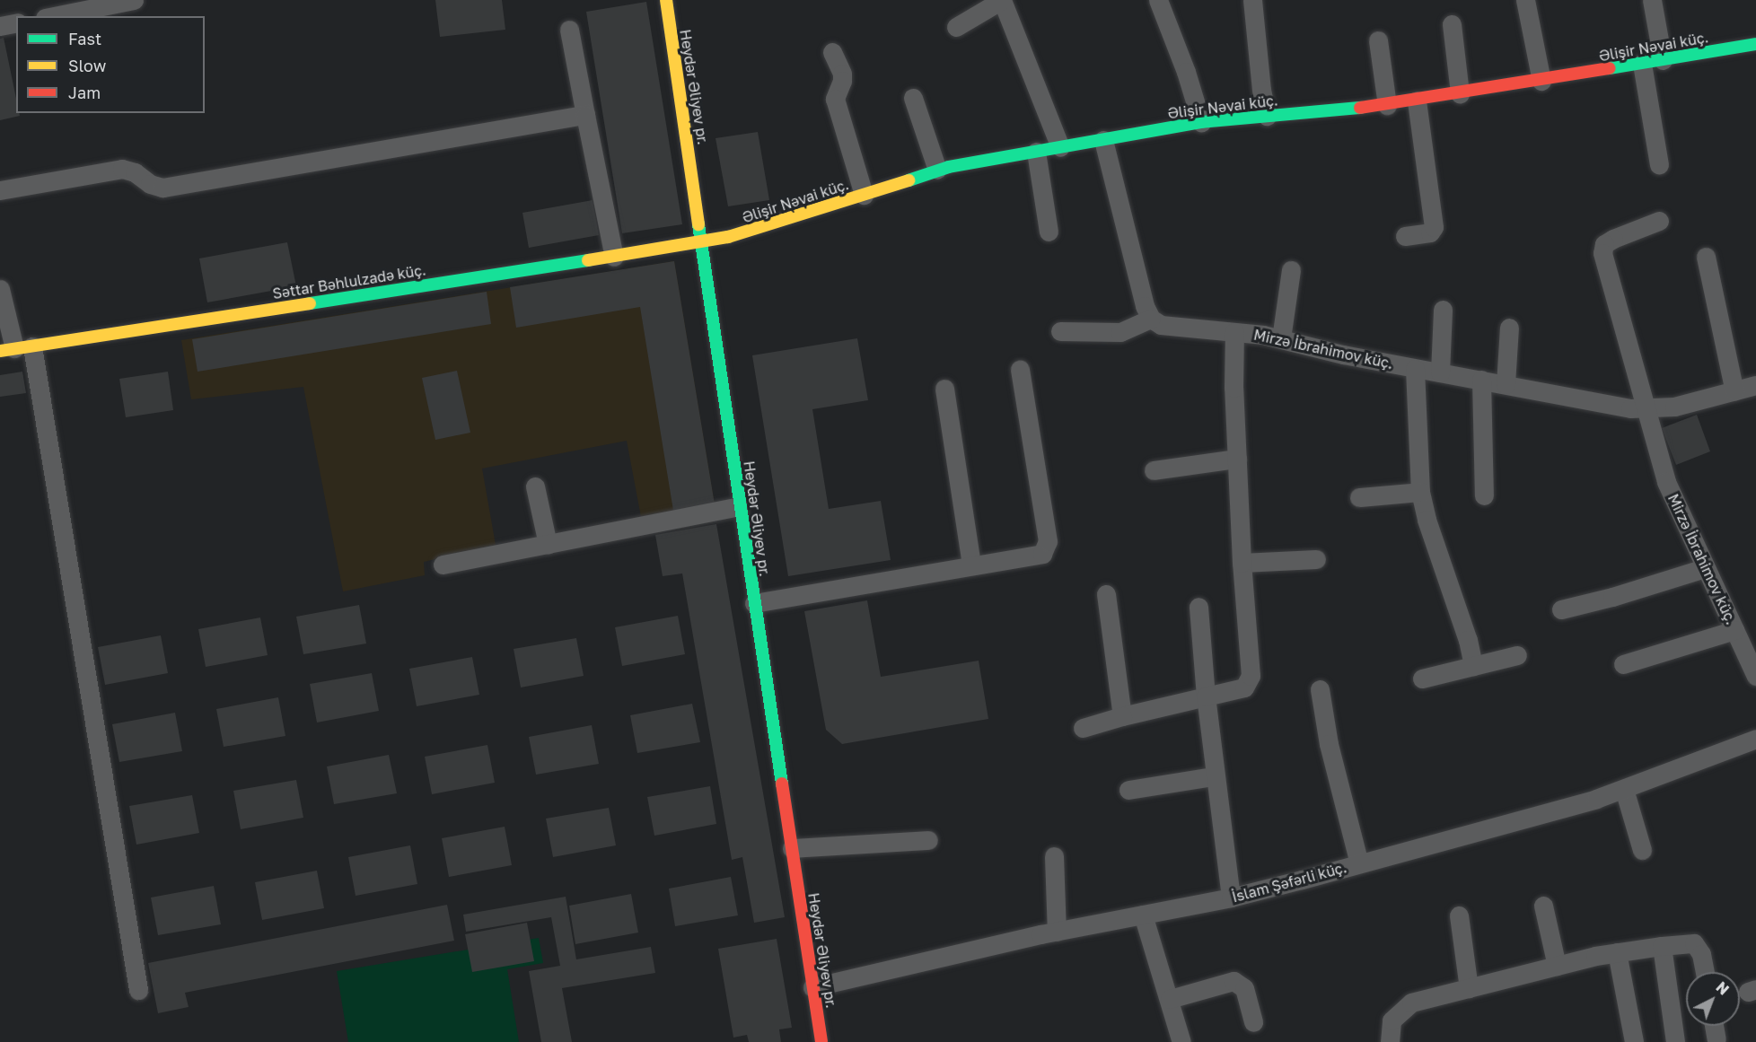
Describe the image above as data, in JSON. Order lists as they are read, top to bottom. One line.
{"streets":{"street":["Əlişir Nəvai küç.","Heydər Əliyev pr.","Səttar Bəhlulzadə küç.","Mirzə İbrahimov küç.","İslam Şəfərli küç."]},"crossings":[["Əlişir Nəvai küç.","Heydər Əliyev pr."],["Əlişir Nəvai küç.","Səttar Bəhlulzadə küç."],["Heydər Əliyev pr.","Səttar Bəhlulzadə küç."],["Heydər Əliyev pr.","İslam Şəfərli küç."]],"legend":["Fast","Slow","Jam"],"north":"top right"}
